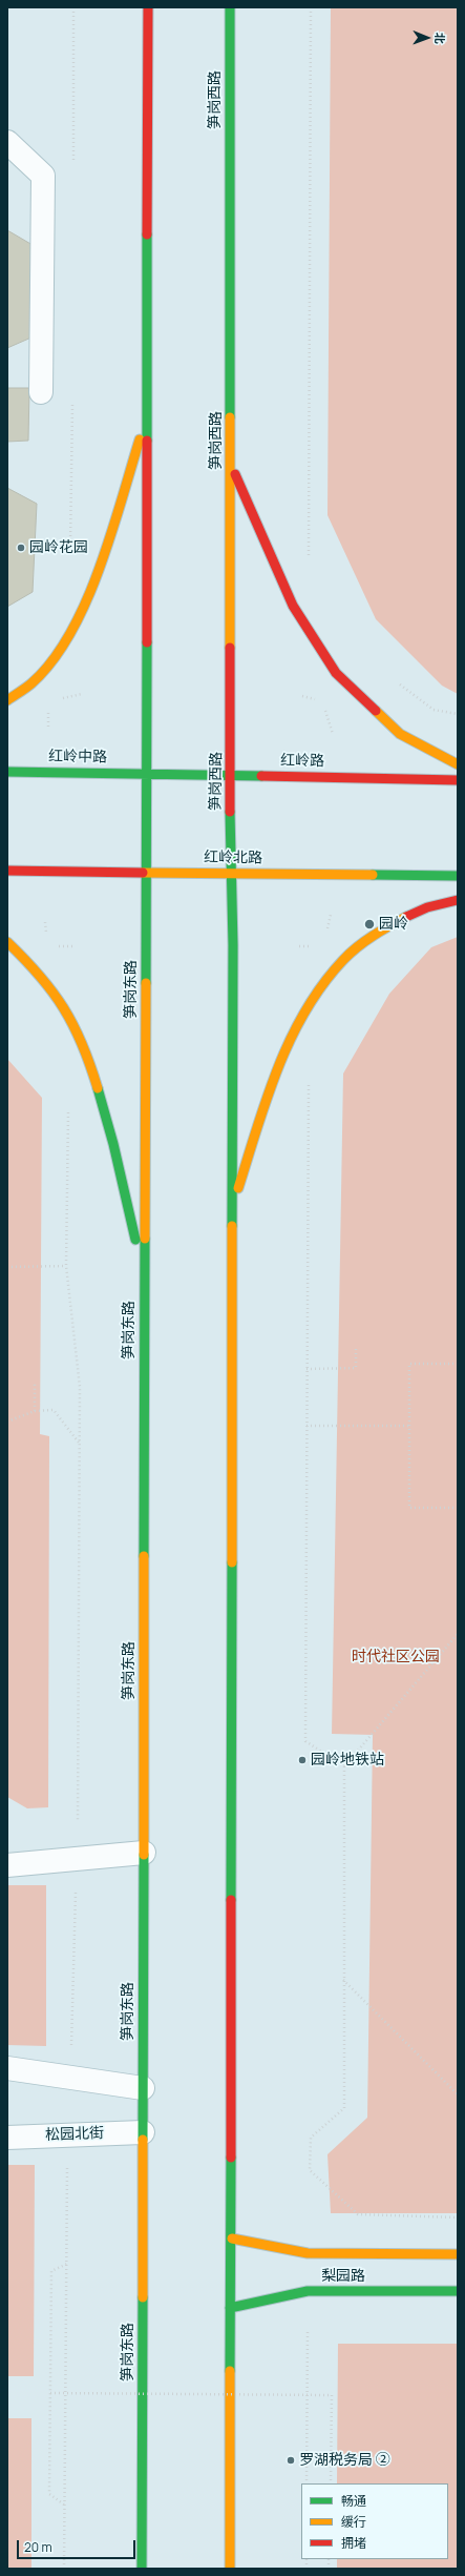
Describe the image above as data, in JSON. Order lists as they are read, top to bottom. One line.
{"streets":{"main road":["笋岗西路","红岭中路","红岭路","红岭北路","笋岗东路","梨园路"],"street":["松园北街"]},"crossings":[["笋岗西路","红岭路"],["笋岗西路","红岭北路"],["红岭中路","红岭路"],["红岭中路","笋岗东路"],["红岭路","笋岗东路"],["红岭北路","笋岗东路"],["笋岗东路","松园北街"]],"parks":["时代社区公园"],"places":["园岭花园","园岭","园岭地铁站","罗湖税务局 ②"],"legend":["畅通","缓行","拥堵"],"scale_bar":"20 m","north":"right"}
